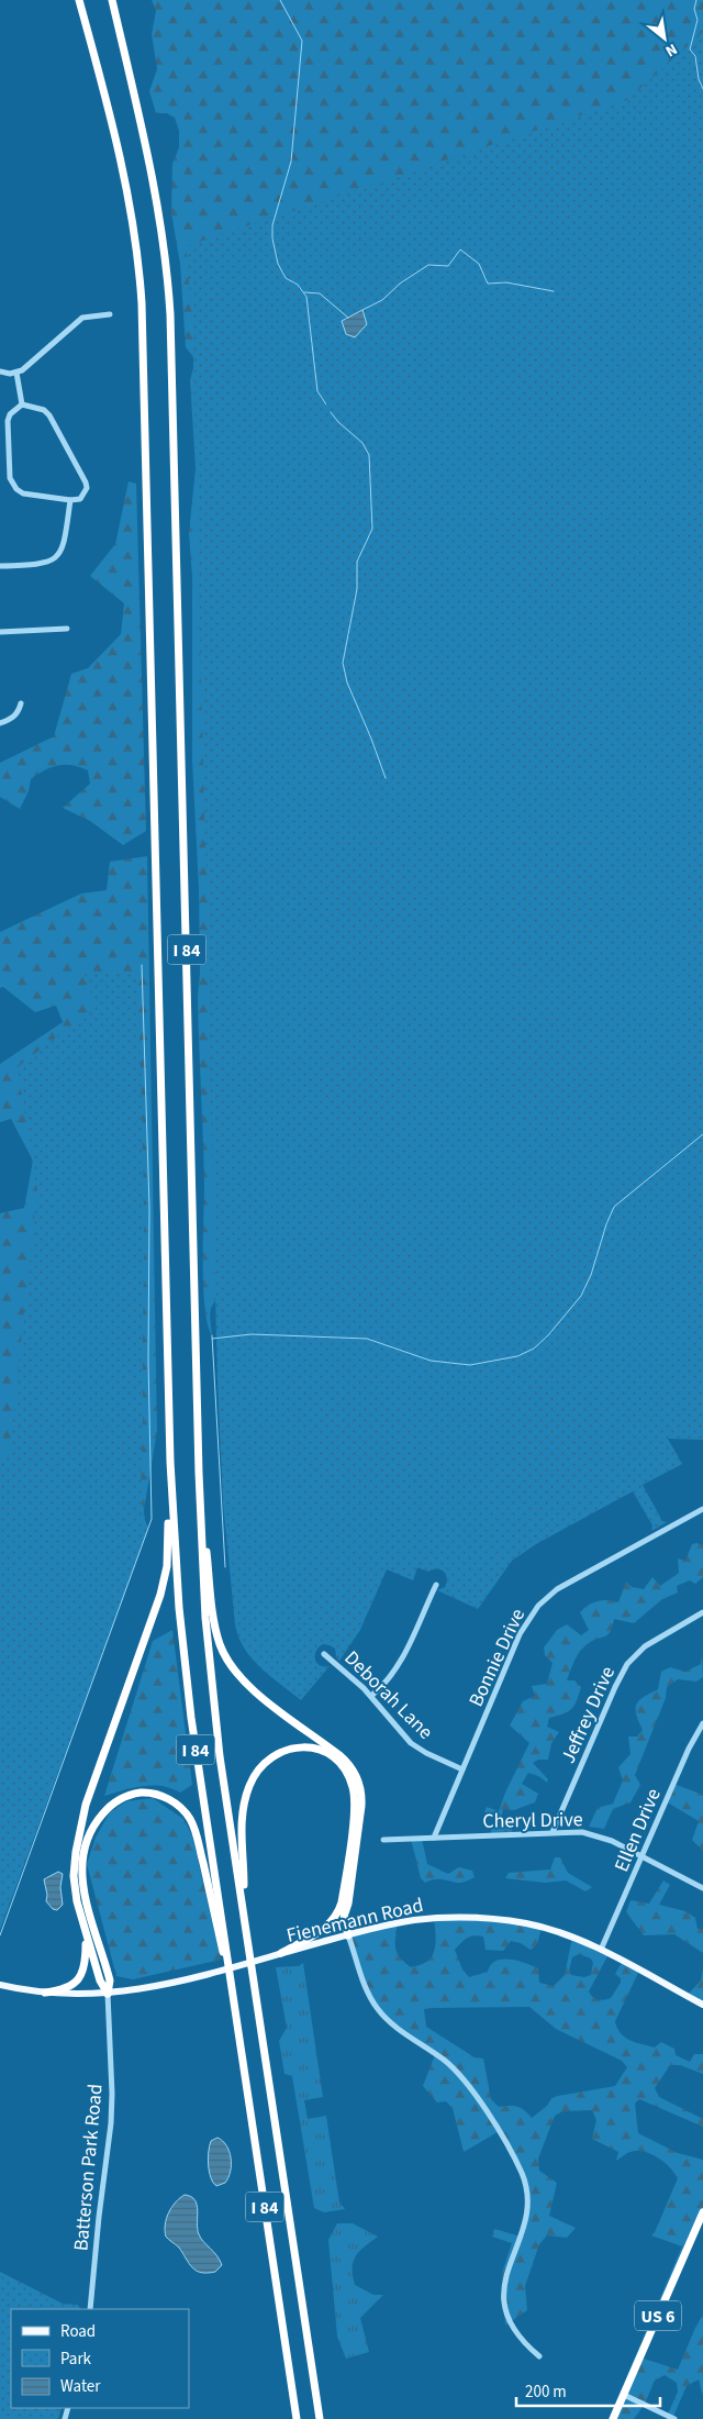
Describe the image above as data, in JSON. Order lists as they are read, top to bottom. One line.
{"streets":{"highway":["I 84","US 6"],"main road":["Fienemann Road"],"street":["Bonnie Drive","Deborah Lane","Jeffrey Drive","Cheryl Drive","Ellen Drive","Batterson Park Road"]},"crossings":[["Bonnie Drive","Deborah Lane"],["Bonnie Drive","Cheryl Drive"],["Jeffrey Drive","Cheryl Drive"],["Cheryl Drive","Ellen Drive"],["Ellen Drive","Fienemann Road"],["Fienemann Road","Batterson Park Road"]],"legend":["Road","Park","Water"],"scale_bar":"200 m","north":"bottom right"}
